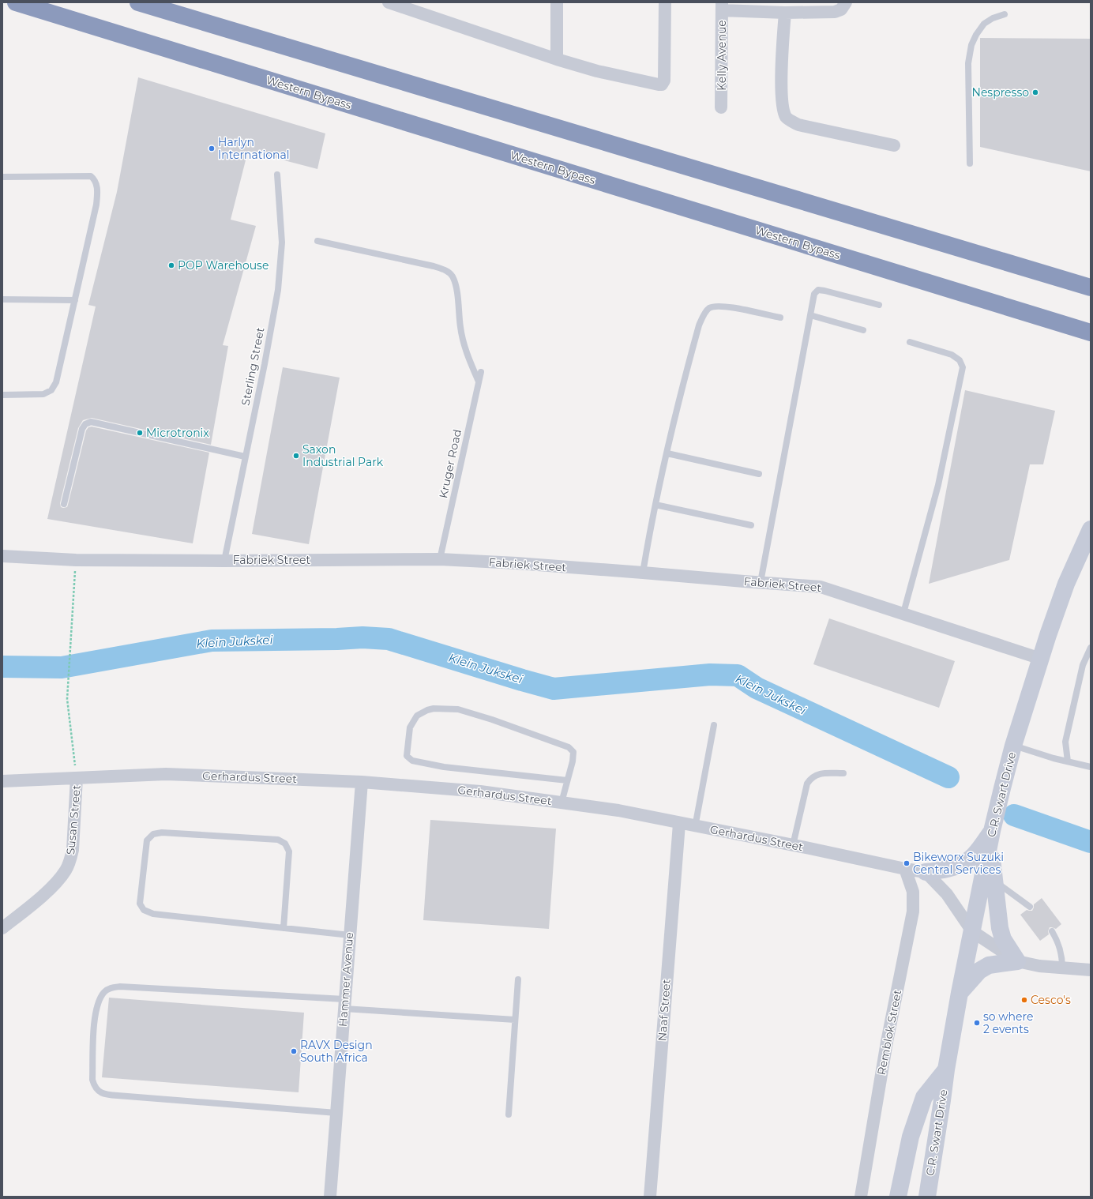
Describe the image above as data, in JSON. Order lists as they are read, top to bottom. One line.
{"streets":{"highway":["Western Bypass"],"street":["Kelly Avenue","Fabriek Street","Gerhardus Street","C.R. Swart Drive","Susan Street","Hammer Avenue","Naaf Street","Remblok Street"],"lane":["Sterling Street","Kruger Road"]},"crossings":[["Sterling Street","Fabriek Street"],["Kruger Road","Fabriek Street"],["Fabriek Street","C.R. Swart Drive"],["Gerhardus Street","Susan Street"],["Gerhardus Street","Hammer Avenue"],["Gerhardus Street","Naaf Street"],["Gerhardus Street","Remblok Street"]],"water":["Klein Jukskei"],"places":["Nespresso","Harlyn International","POP Warehouse","Microtronix","Saxon Industrial Park","Bikeworx Suzuki Central Services","Cesco's","so where 2 events","RAVX Design South Africa"]}
